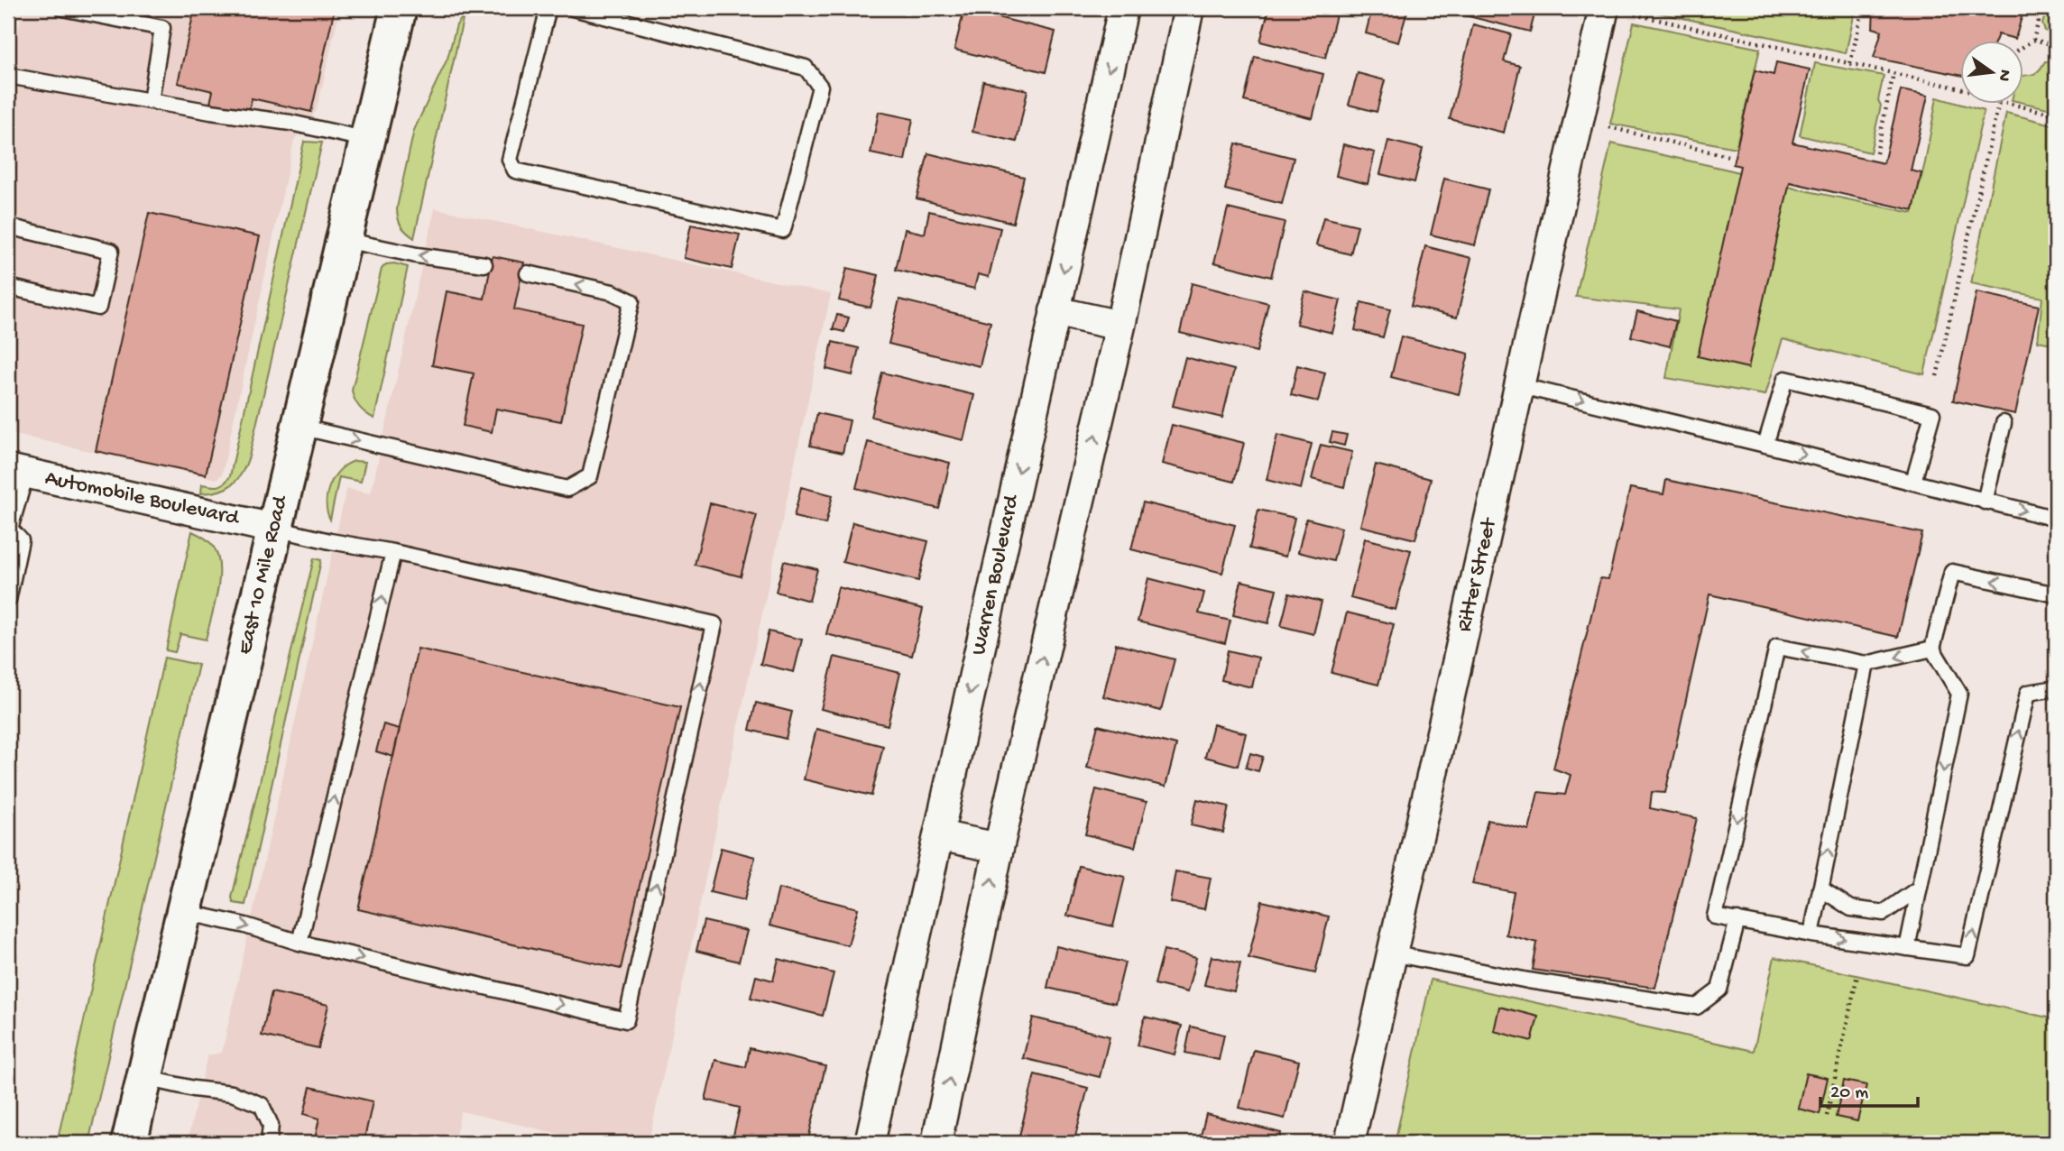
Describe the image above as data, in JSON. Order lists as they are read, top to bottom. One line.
{"streets":{"main road":["East 10 Mile Road"],"street":["Automobile Boulevard","Warren Boulevard","Ritter Street"]},"crossings":[["Automobile Boulevard","East 10 Mile Road"]],"scale_bar":"20 m","north":"right"}
